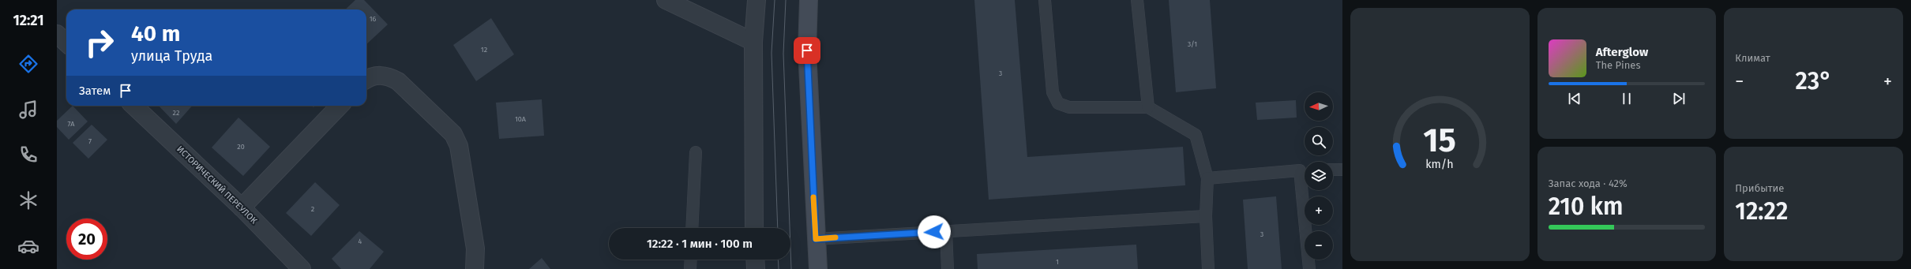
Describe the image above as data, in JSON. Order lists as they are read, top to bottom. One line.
{"streets":{"street":["ИСТОРИЧЕСКИЙ ПЕРЕУЛОК"]},"house_numbers":["16","3/1","12","3","22","10А","7А","7","20","2","3","4","1"],"north":"left","page":{"tabs":"12:21","tile":["Климат",["Запас хода · 42%","210 km"],["Прибытие","12:22"]],"turn":["40 m","улица Труда"],"song":["Afterglow","The Pines"],"heat":["−","23°","+"],"then":"Затем","map_buttons":["+","−"],"limit":"20","trip":"12:22 · 1 мин · 100 m","gauge":["15","km/h"]}}
